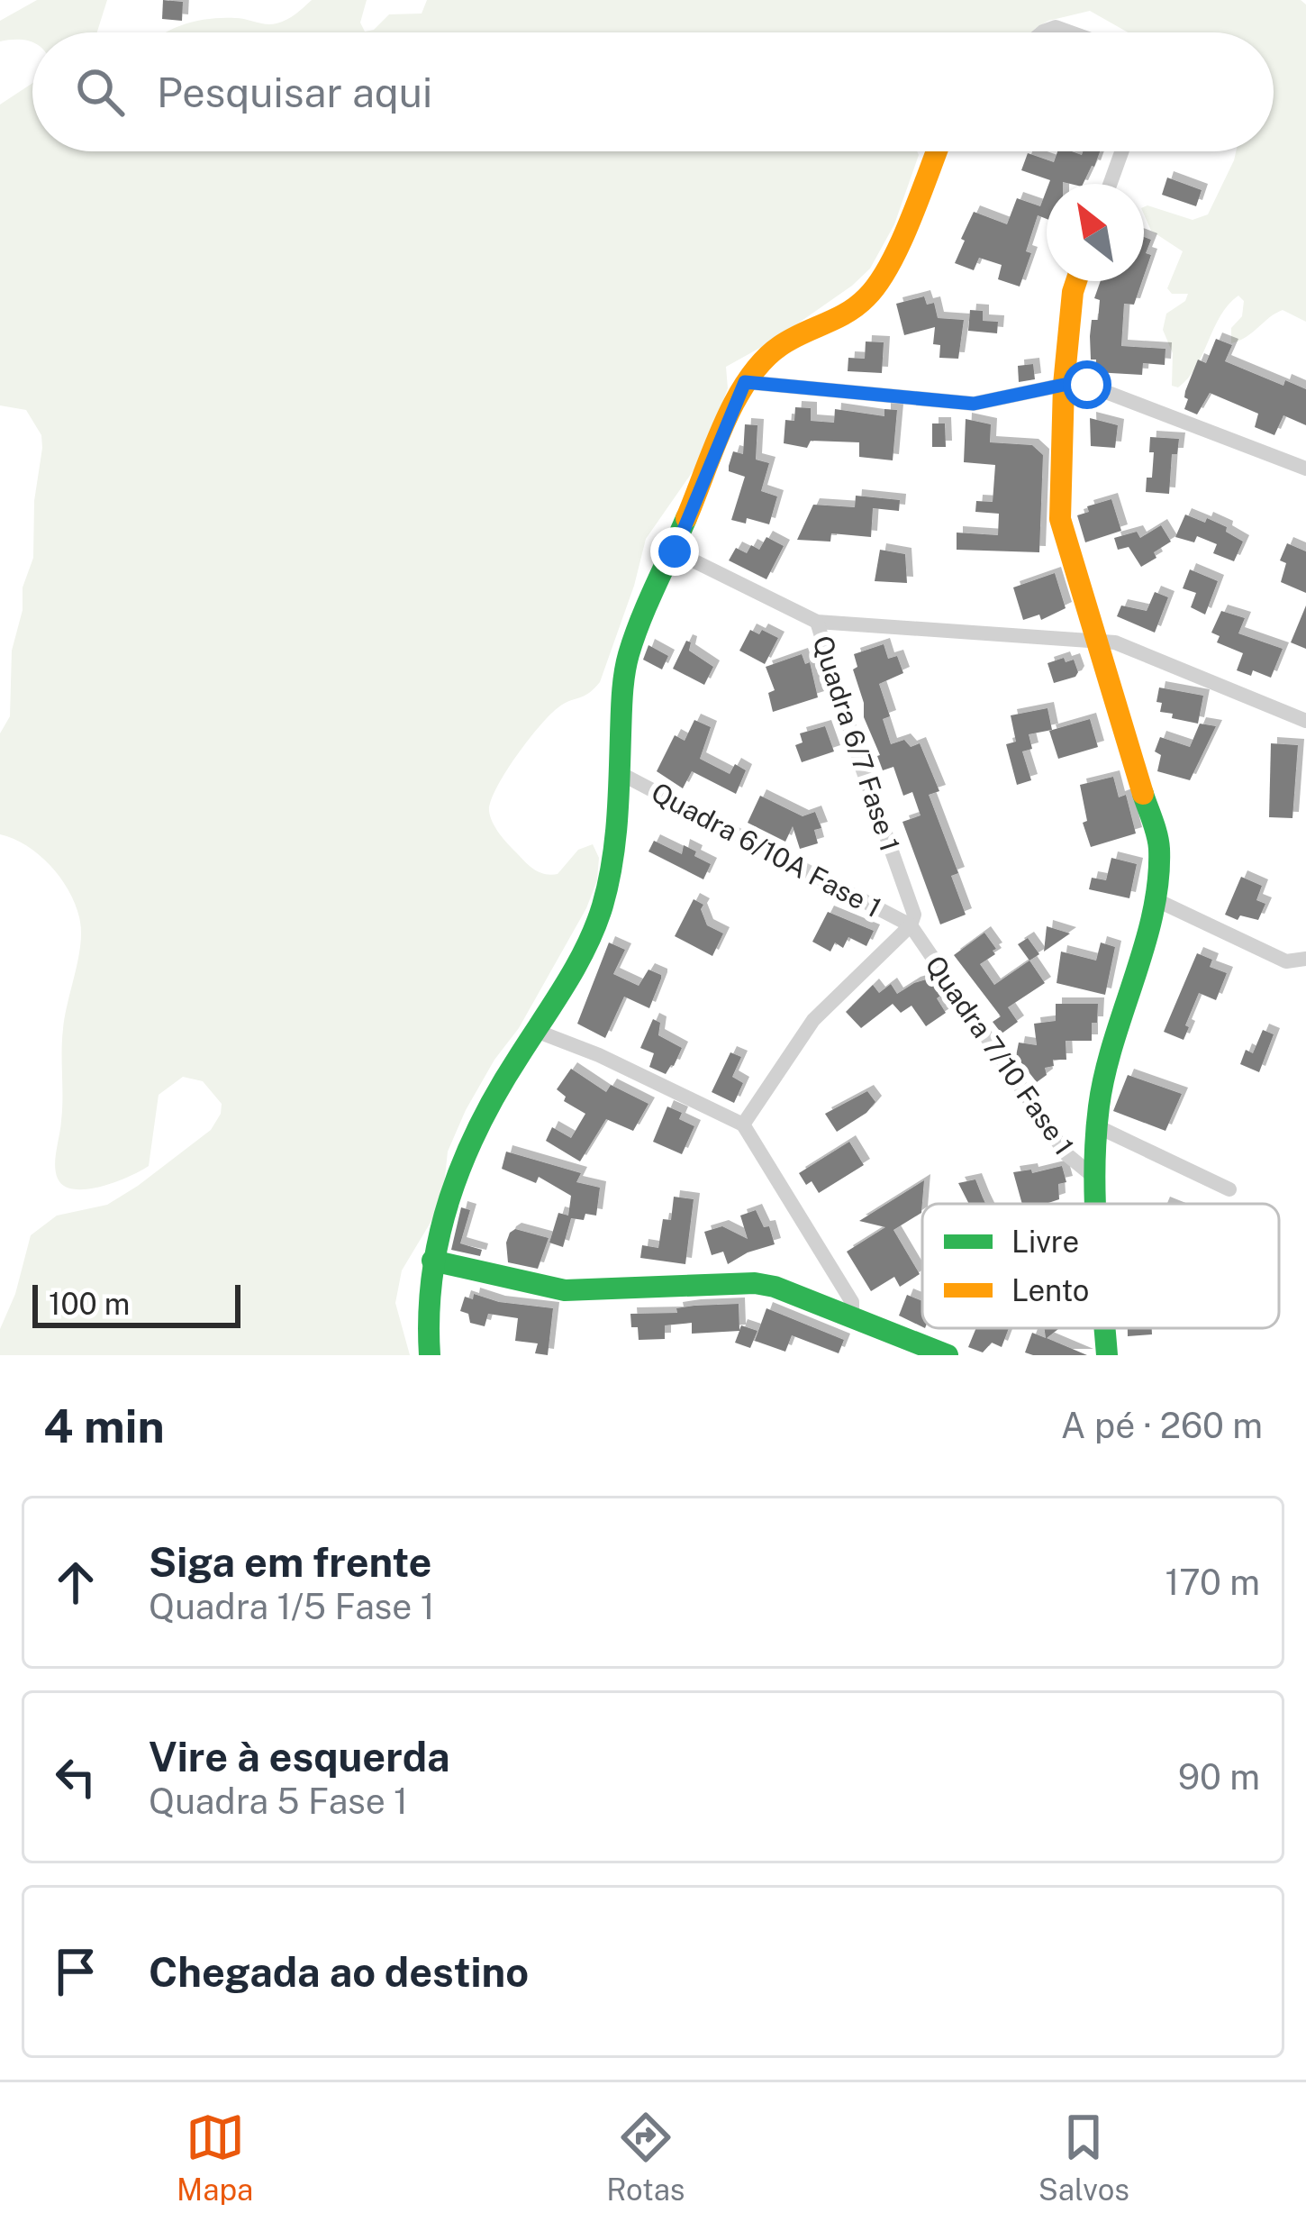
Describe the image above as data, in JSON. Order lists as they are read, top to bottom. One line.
{"streets":{"street":["Quadra 6/7 Fase 1","Quadra 6/10A Fase 1","Quadra 7/10 Fase 1"]},"crossings":[["Quadra 6/7 Fase 1","Quadra 6/10A Fase 1"],["Quadra 6/7 Fase 1","Quadra 7/10 Fase 1"],["Quadra 6/10A Fase 1","Quadra 7/10 Fase 1"]],"legend":["Livre","Lento"],"scale_bar":"100 m","north":"top left","page":{"search":"Pesquisar aqui","scale":"100 m","heading":["4 min","A pé · 260 m"],"list":[["Siga em frente","Quadra 1/5 Fase 1","170 m"],["Vire à esquerda","Quadra 5 Fase 1","90 m"],"Chegada ao destino"],"nav":["Mapa","Rotas","Salvos"]}}
